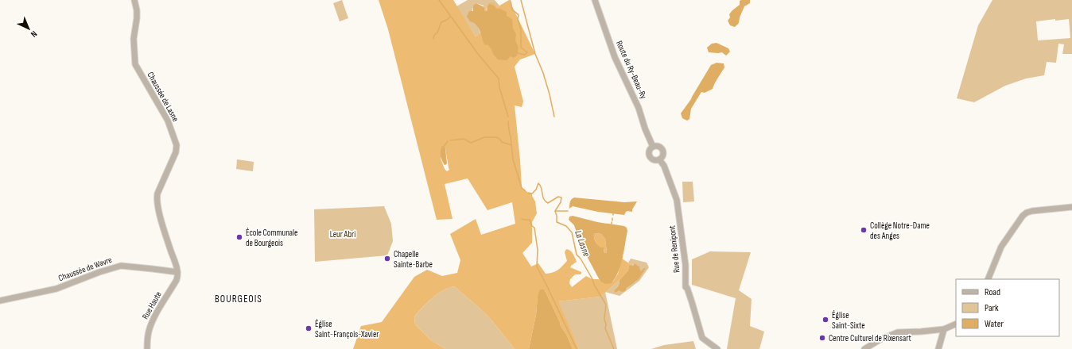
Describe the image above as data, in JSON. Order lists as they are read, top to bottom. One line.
{"streets":{"street":["Route du Ry-Beau-Ry","Chaussée de Lasne","Rue de Renipont","Chaussée de Wavre","Rue Haute"]},"crossings":[["Route du Ry-Beau-Ry","Rue de Renipont"],["Chaussée de Lasne","Chaussée de Wavre"],["Chaussée de Lasne","Rue Haute"],["Chaussée de Wavre","Rue Haute"]],"districts":["BOURGEOIS"],"water":["La Lasne"],"parks":["Leur Abri"],"places":["Collège Notre-Dame des Anges","École Communale de Bourgeois","Chapelle Sainte-Barbe","Église Saint-Sixte","Église Saint-François-Xavier","Centre Culturel de Rixensart"],"legend":["Road","Park","Water"],"north":"bottom right"}
